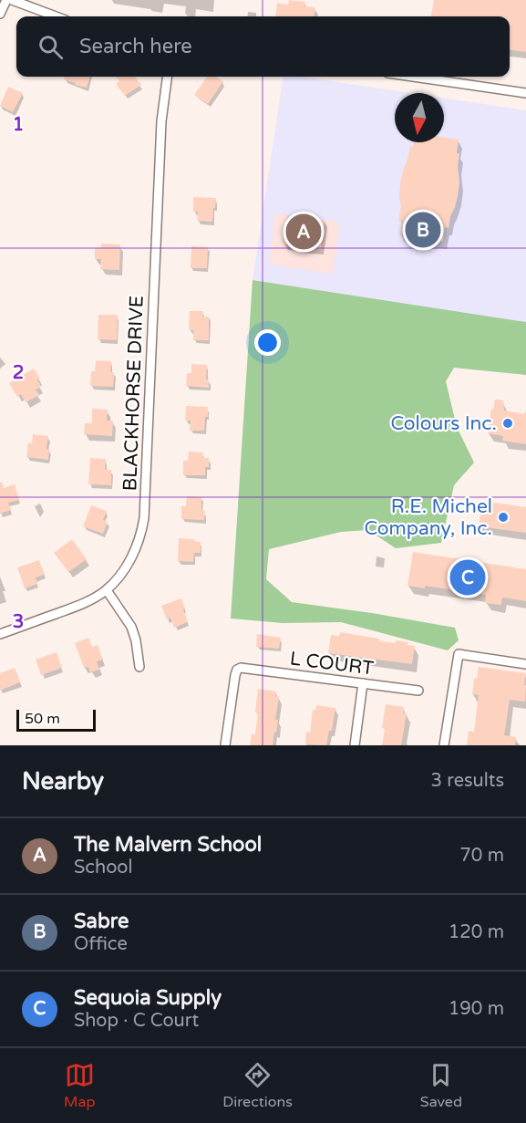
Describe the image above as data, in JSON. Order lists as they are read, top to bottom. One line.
{"streets":{"street":["BLACKHORSE DRIVE","L COURT"]},"places":["Colours Inc.","R.E. Michel Company, Inc."],"scale_bar":"50 m","north":"bottom","page":{"search":"Search here","pins":["B","A","C"],"scale":"50 m","heading":["Nearby","3 results"],"list":[{"mark":"A","name":"The Malvern School","note":"School","value":"70 m"},{"mark":"B","name":"Sabre","note":"Office","value":"120 m"},{"mark":"C","name":"Sequoia Supply","note":"Shop · C Court","value":"190 m"}],"nav":["Map","Directions","Saved"]},"grid":{"rows":["1","2","3"]}}
